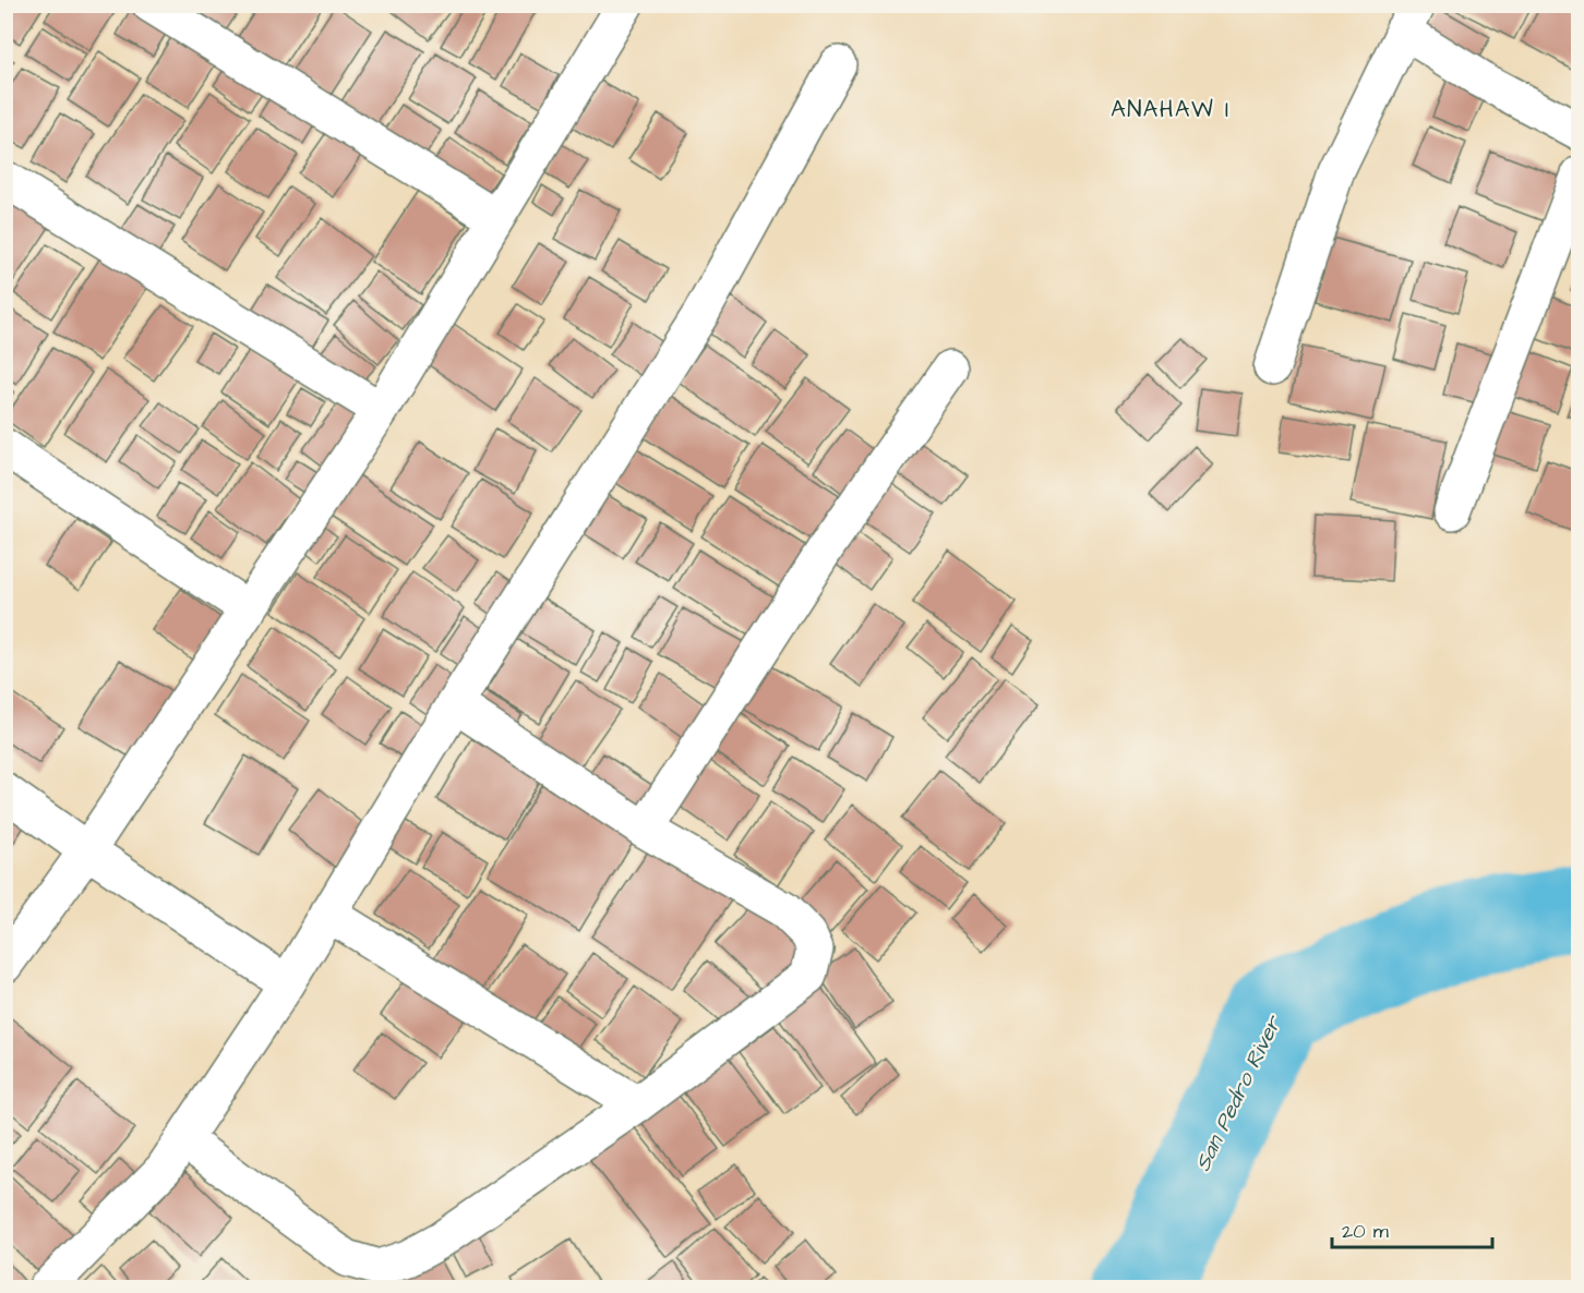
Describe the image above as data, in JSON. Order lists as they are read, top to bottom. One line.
{"districts":["ANAHAW I"],"water":["San Pedro River"],"scale_bar":"20 m"}
